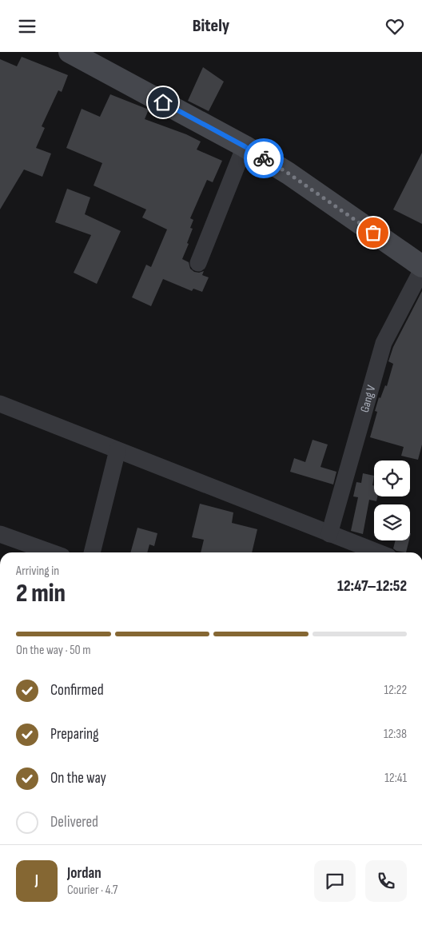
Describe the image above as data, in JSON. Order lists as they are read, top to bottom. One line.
{"streets":{"street":["Gang V"]},"page":{"header":"Bitely","heading":["2 min","Arriving in","12:47–12:52"],"panel":["Jordan","Courier · 4.7"],"bar":"On the way · 50 m","list":[["Confirmed","12:22"],["Preparing","12:38"],["On the way","12:41"],"Delivered"],"round":"J"}}
